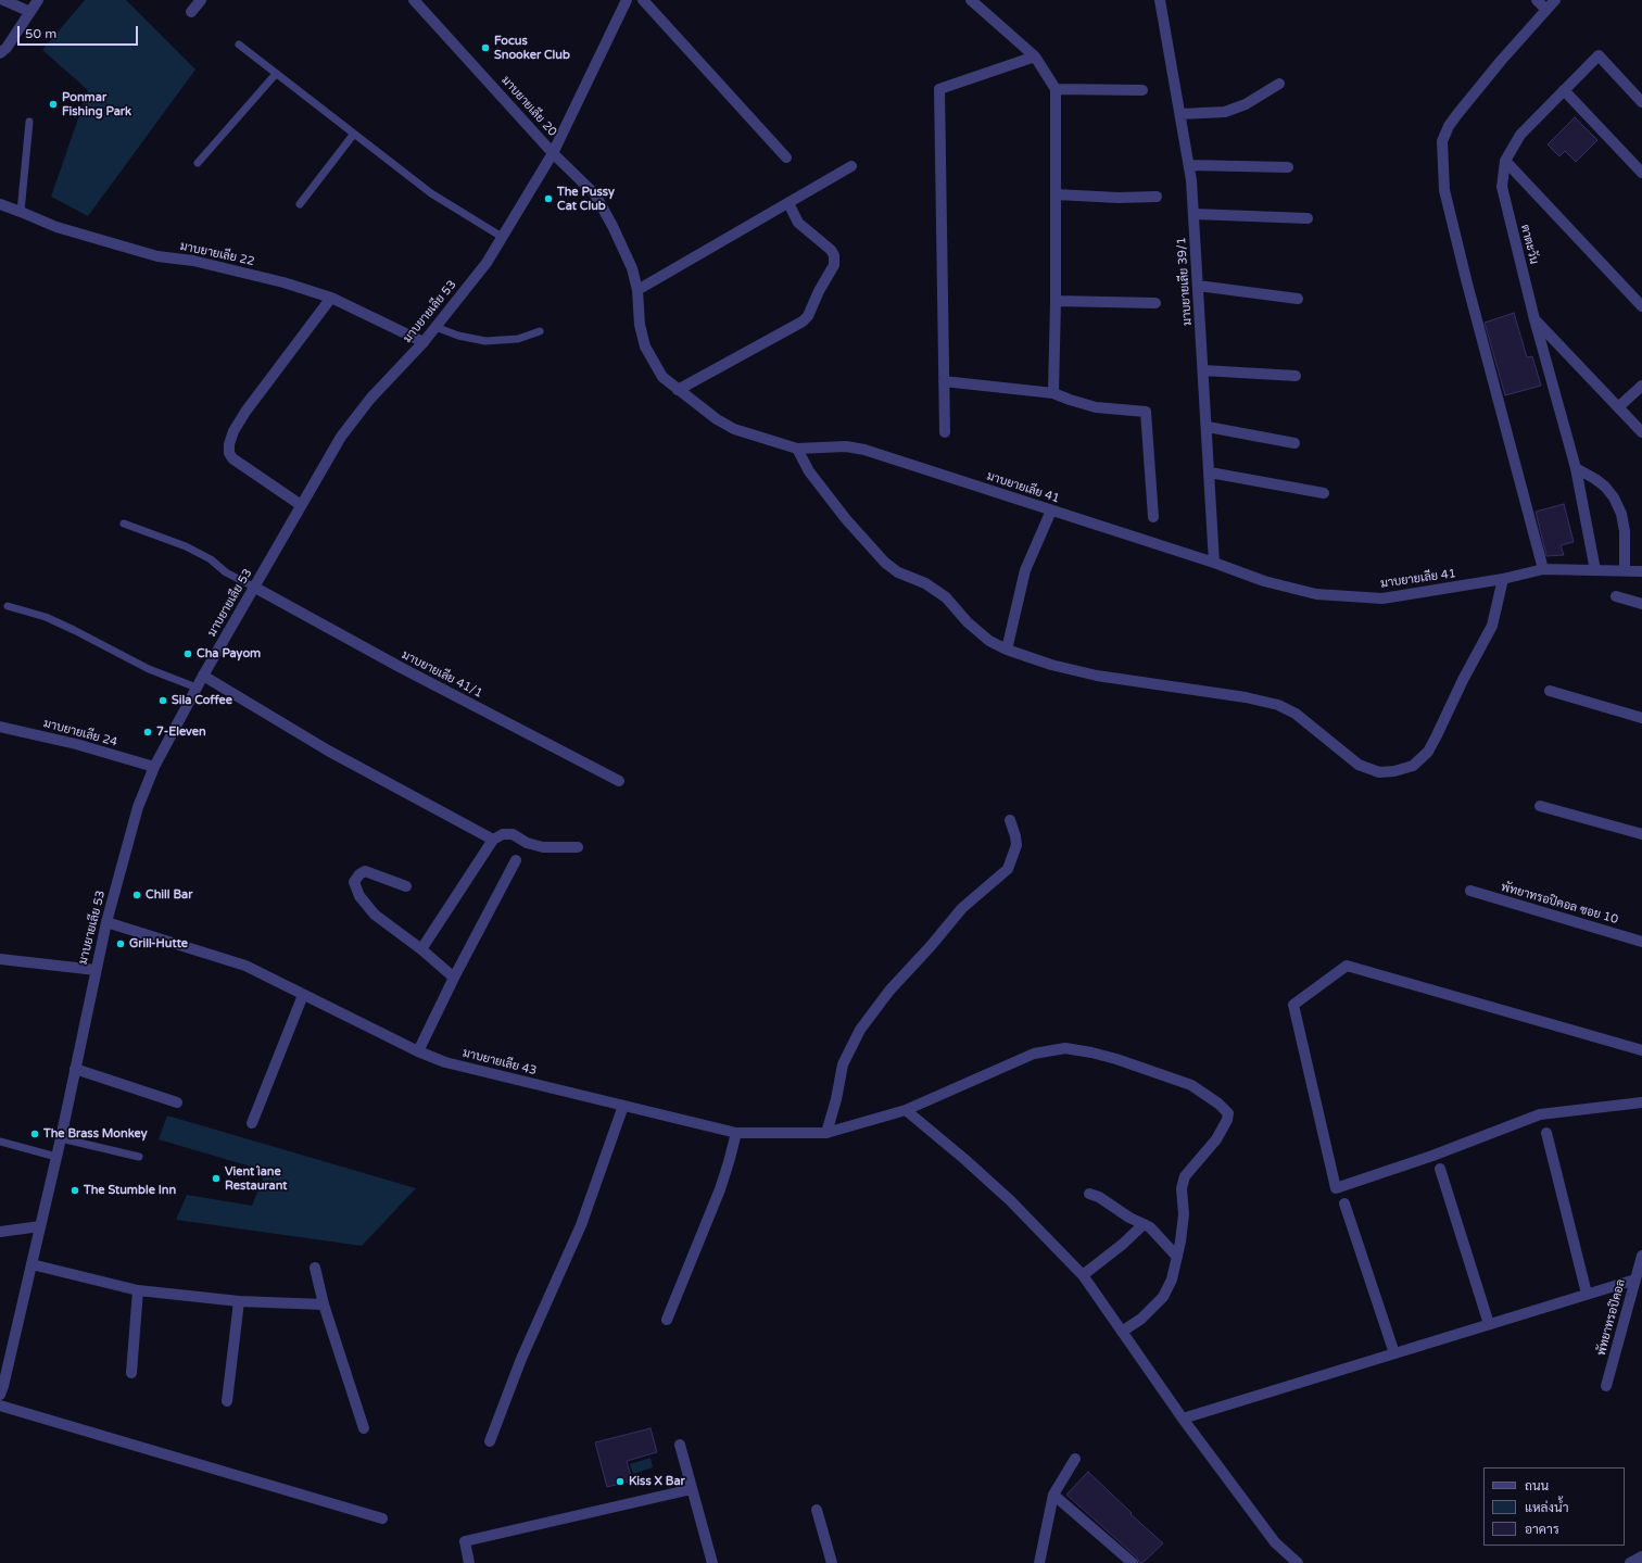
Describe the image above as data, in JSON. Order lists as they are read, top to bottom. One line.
{"streets":{"street":["มาบยายเลีย 20","ตาตะวัน","มาบยายเลีย 22","มาบยายเลีย 39/1","มาบยายเลีย 53","มาบยายเลีย 41","มาบยายเลีย 41/1","มาบยายเลีย 24","พัทยาทรอปิคอล ซอย 10","มาบยายเลีย 43","พัทยาทรอปิคอล"]},"crossings":[["มาบยายเลีย 20","มาบยายเลีย 53"],["มาบยายเลีย 20","มาบยายเลีย 41"],["ตาตะวัน","มาบยายเลีย 41"],["มาบยายเลีย 22","มาบยายเลีย 53"],["มาบยายเลีย 39/1","มาบยายเลีย 41"],["มาบยายเลีย 53","มาบยายเลีย 41"],["มาบยายเลีย 53","มาบยายเลีย 41/1"],["มาบยายเลีย 53","มาบยายเลีย 24"],["มาบยายเลีย 53","มาบยายเลีย 43"]],"places":["Focus Snooker Club","Ponmar Fishing Park","The Pussy Cat Club","Cha Payom","Sila Coffee","7-Eleven","Chill Bar","Grill-Hutte","The Brass Monkey","Vient´iane Restaurant","The Stumble Inn","Kiss X Bar"],"legend":["ถนน","แหล่งน้ำ","อาคาร"],"scale_bar":"50 m"}
